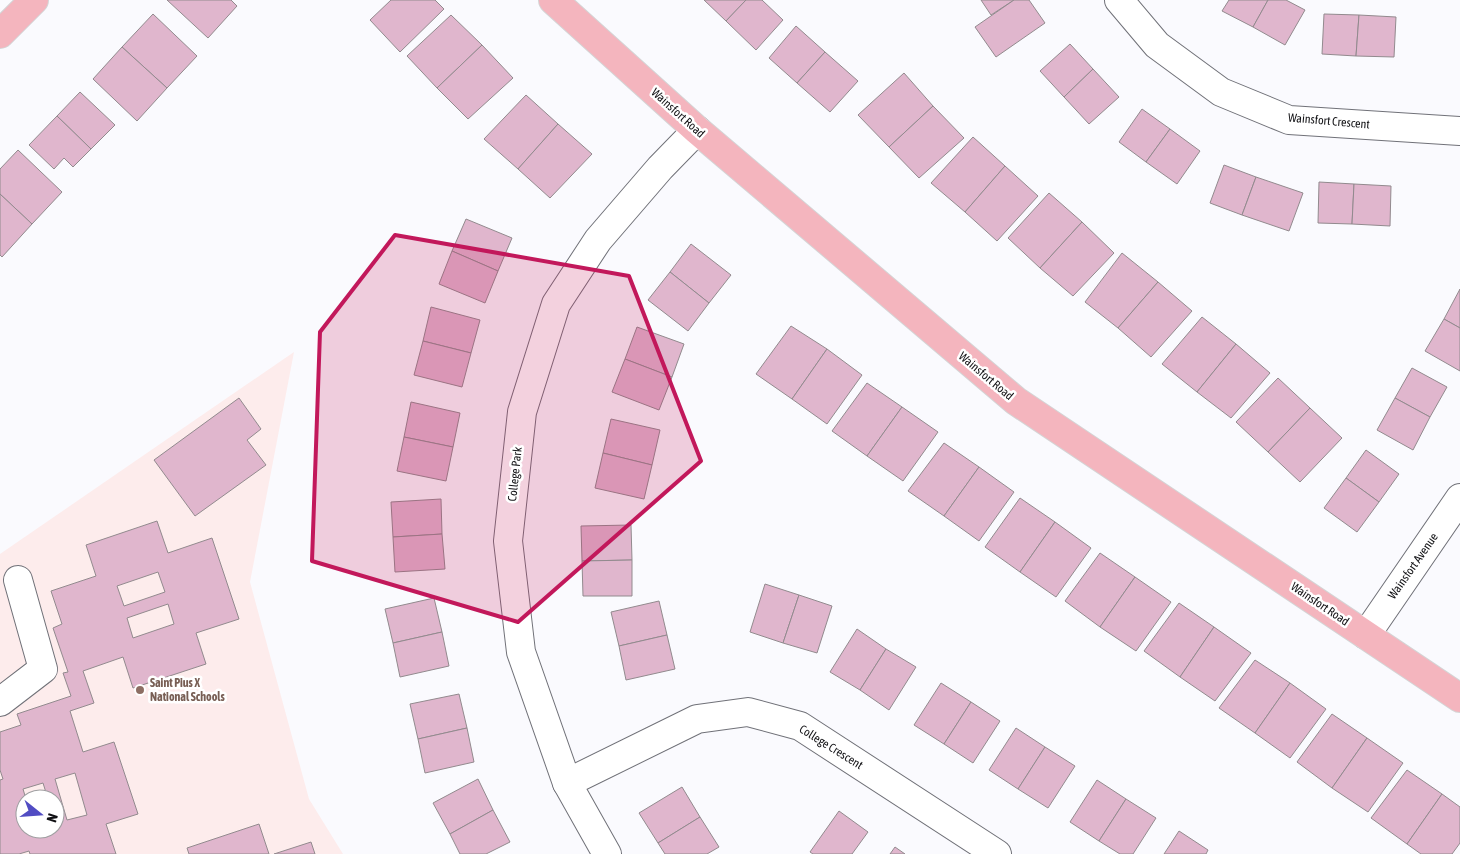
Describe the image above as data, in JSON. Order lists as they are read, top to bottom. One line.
{"streets":{"main road":["Wainsfort Road"],"street":["Wainsfort Crescent","College Park","Wainsfort Avenue","College Crescent"]},"crossings":[["Wainsfort Road","College Park"],["Wainsfort Road","Wainsfort Avenue"],["College Park","College Crescent"]],"places":["Saint Pius X National Schools"],"north":"right"}
